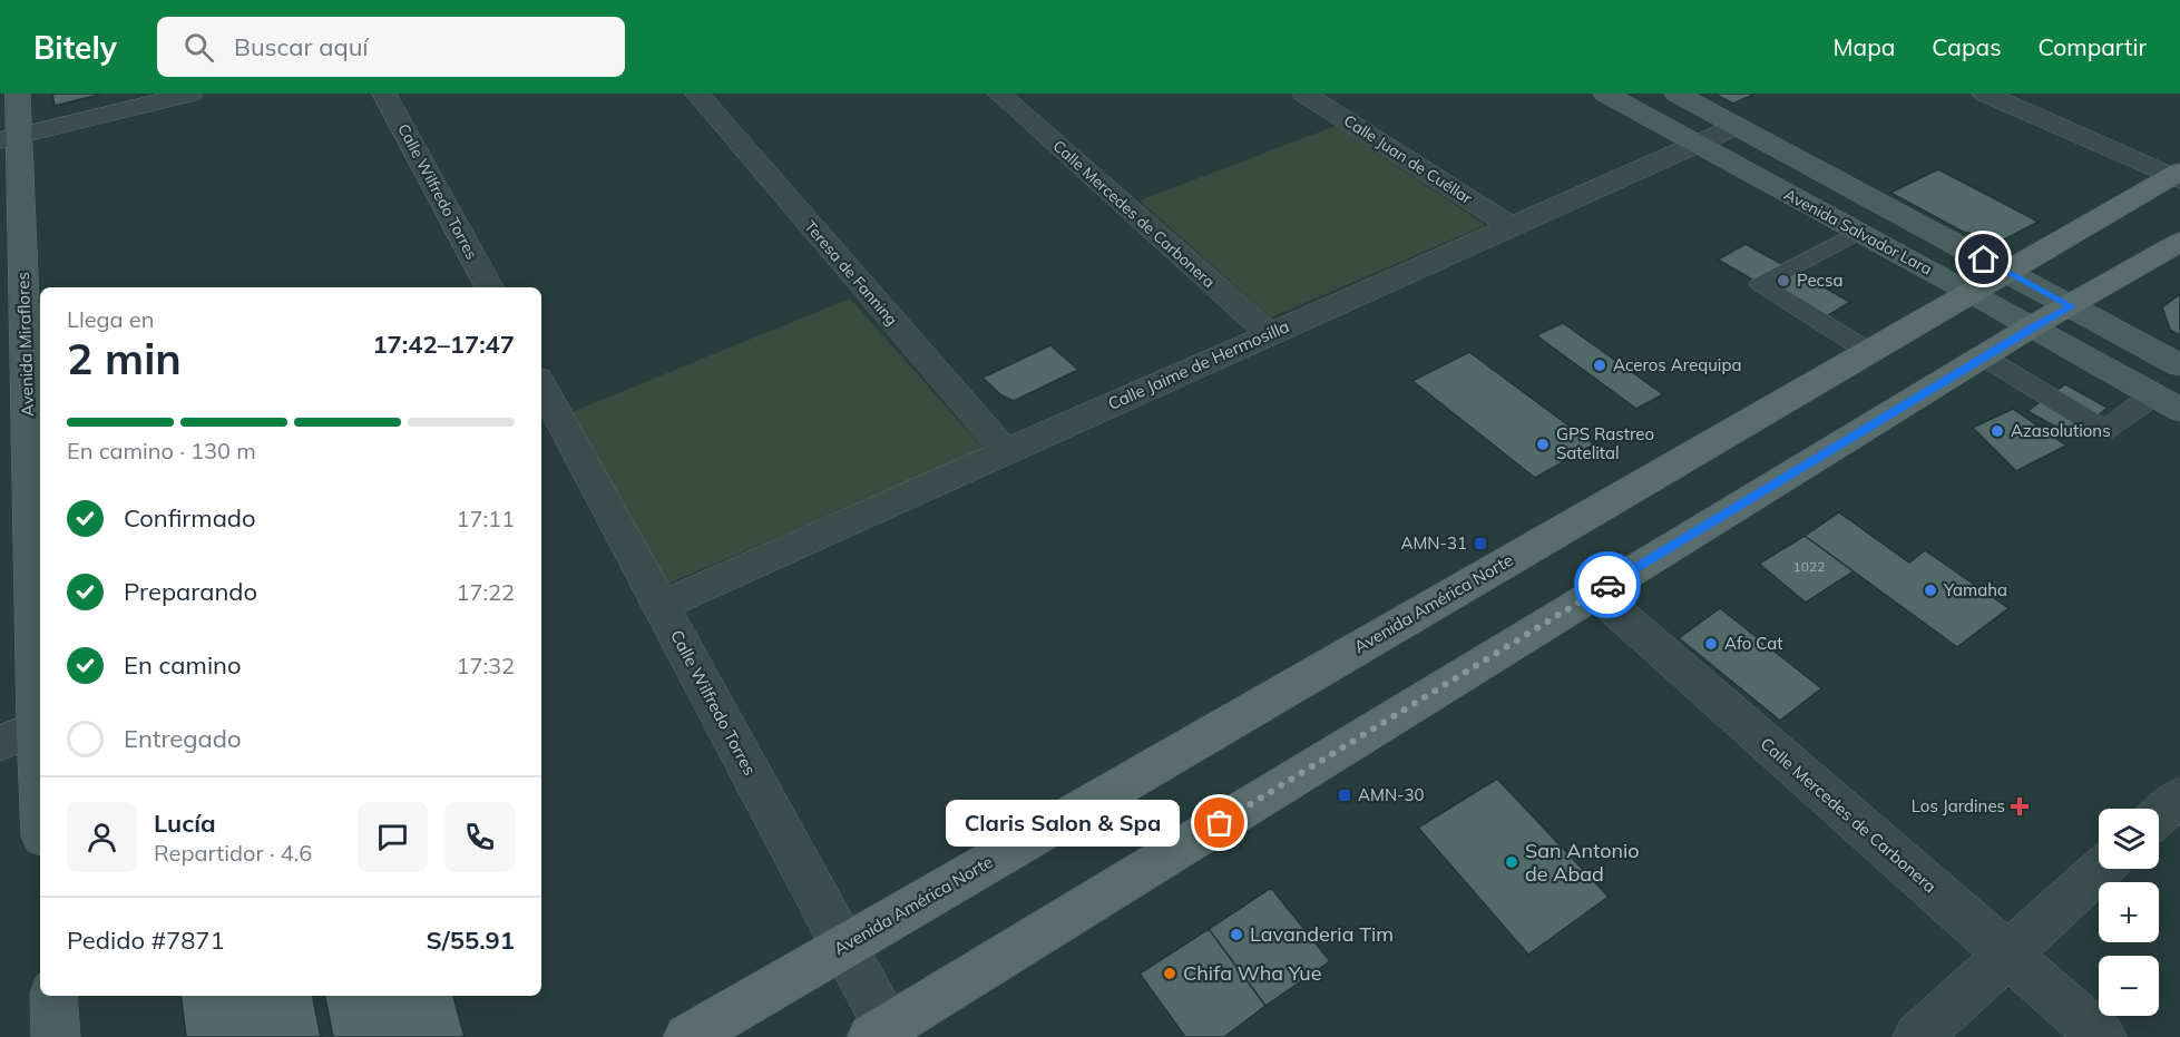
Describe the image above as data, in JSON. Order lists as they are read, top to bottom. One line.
{"streets":{"main road":["Avenida América Norte"],"street":["Calle Juan de Cuéllar","Calle Wilfredo Torres","Calle Mercedes de Carbonera","Avenida Salvador Lara","Teresa de Fanning","Avenida Miraflores","Calle Jaime de Hermosilla"]},"crossings":[["Calle Juan de Cuéllar","Calle Jaime de Hermosilla"],["Calle Wilfredo Torres","Calle Jaime de Hermosilla"],["Calle Wilfredo Torres","Avenida América Norte"],["Calle Mercedes de Carbonera","Calle Jaime de Hermosilla"],["Avenida Salvador Lara","Calle Jaime de Hermosilla"],["Avenida Salvador Lara","Avenida América Norte"],["Teresa de Fanning","Calle Jaime de Hermosilla"]],"places":{"other":["Pecsa","Aceros Arequipa","Azasolutions","GPS Rastreo Satelital","Yamaha","Afo Cat","Claris Salon & Spa","San Antonio de Abad","Lavanderia Tim","Chifa Wha Yue"],"transit":["AMN-31","AMN-30"],"health":["Los Jardines"]},"house_numbers":["1022"],"page":{"header":"Bitely","search":"Buscar aquí","nav":["Mapa","Capas","Compartir"],"heading":["2 min","Llega en","17:42–17:47"],"panel":["Lucía","Repartidor · 4.6","Pedido #7871","S/55.91"],"bar":"En camino · 130 m","list":[["Confirmado","17:11"],["Preparando","17:22"],["En camino","17:32"],"Entregado"],"bubble":"Claris Salon & Spa","map_buttons":["+","−"]}}
